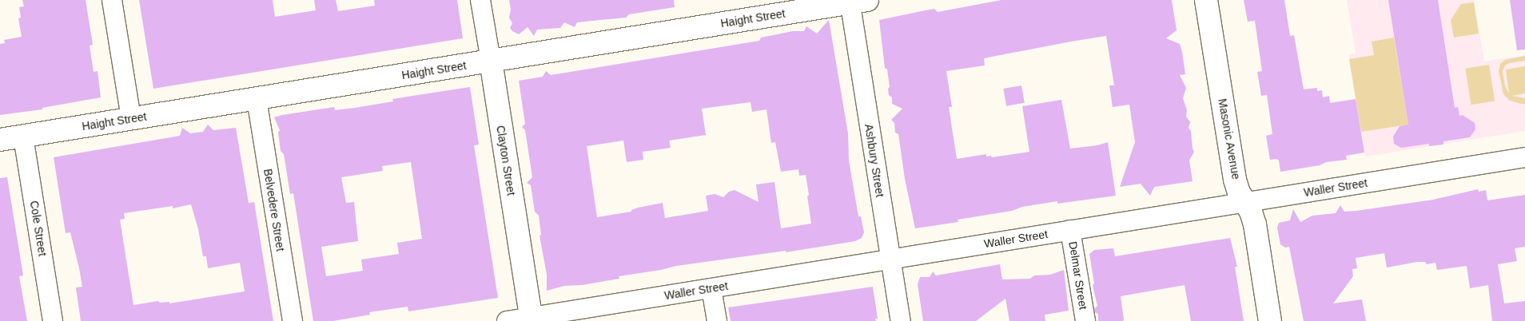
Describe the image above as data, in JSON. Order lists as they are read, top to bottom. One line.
{"streets":{"street":["Haight Street","Masonic Avenue","Clayton Street","Ashbury Street","Waller Street","Belvedere Street","Cole Street","Delmar Street"]},"crossings":[["Haight Street","Clayton Street"],["Haight Street","Ashbury Street"],["Haight Street","Belvedere Street"],["Haight Street","Cole Street"],["Masonic Avenue","Waller Street"],["Clayton Street","Waller Street"],["Ashbury Street","Waller Street"],["Waller Street","Delmar Street"]]}
